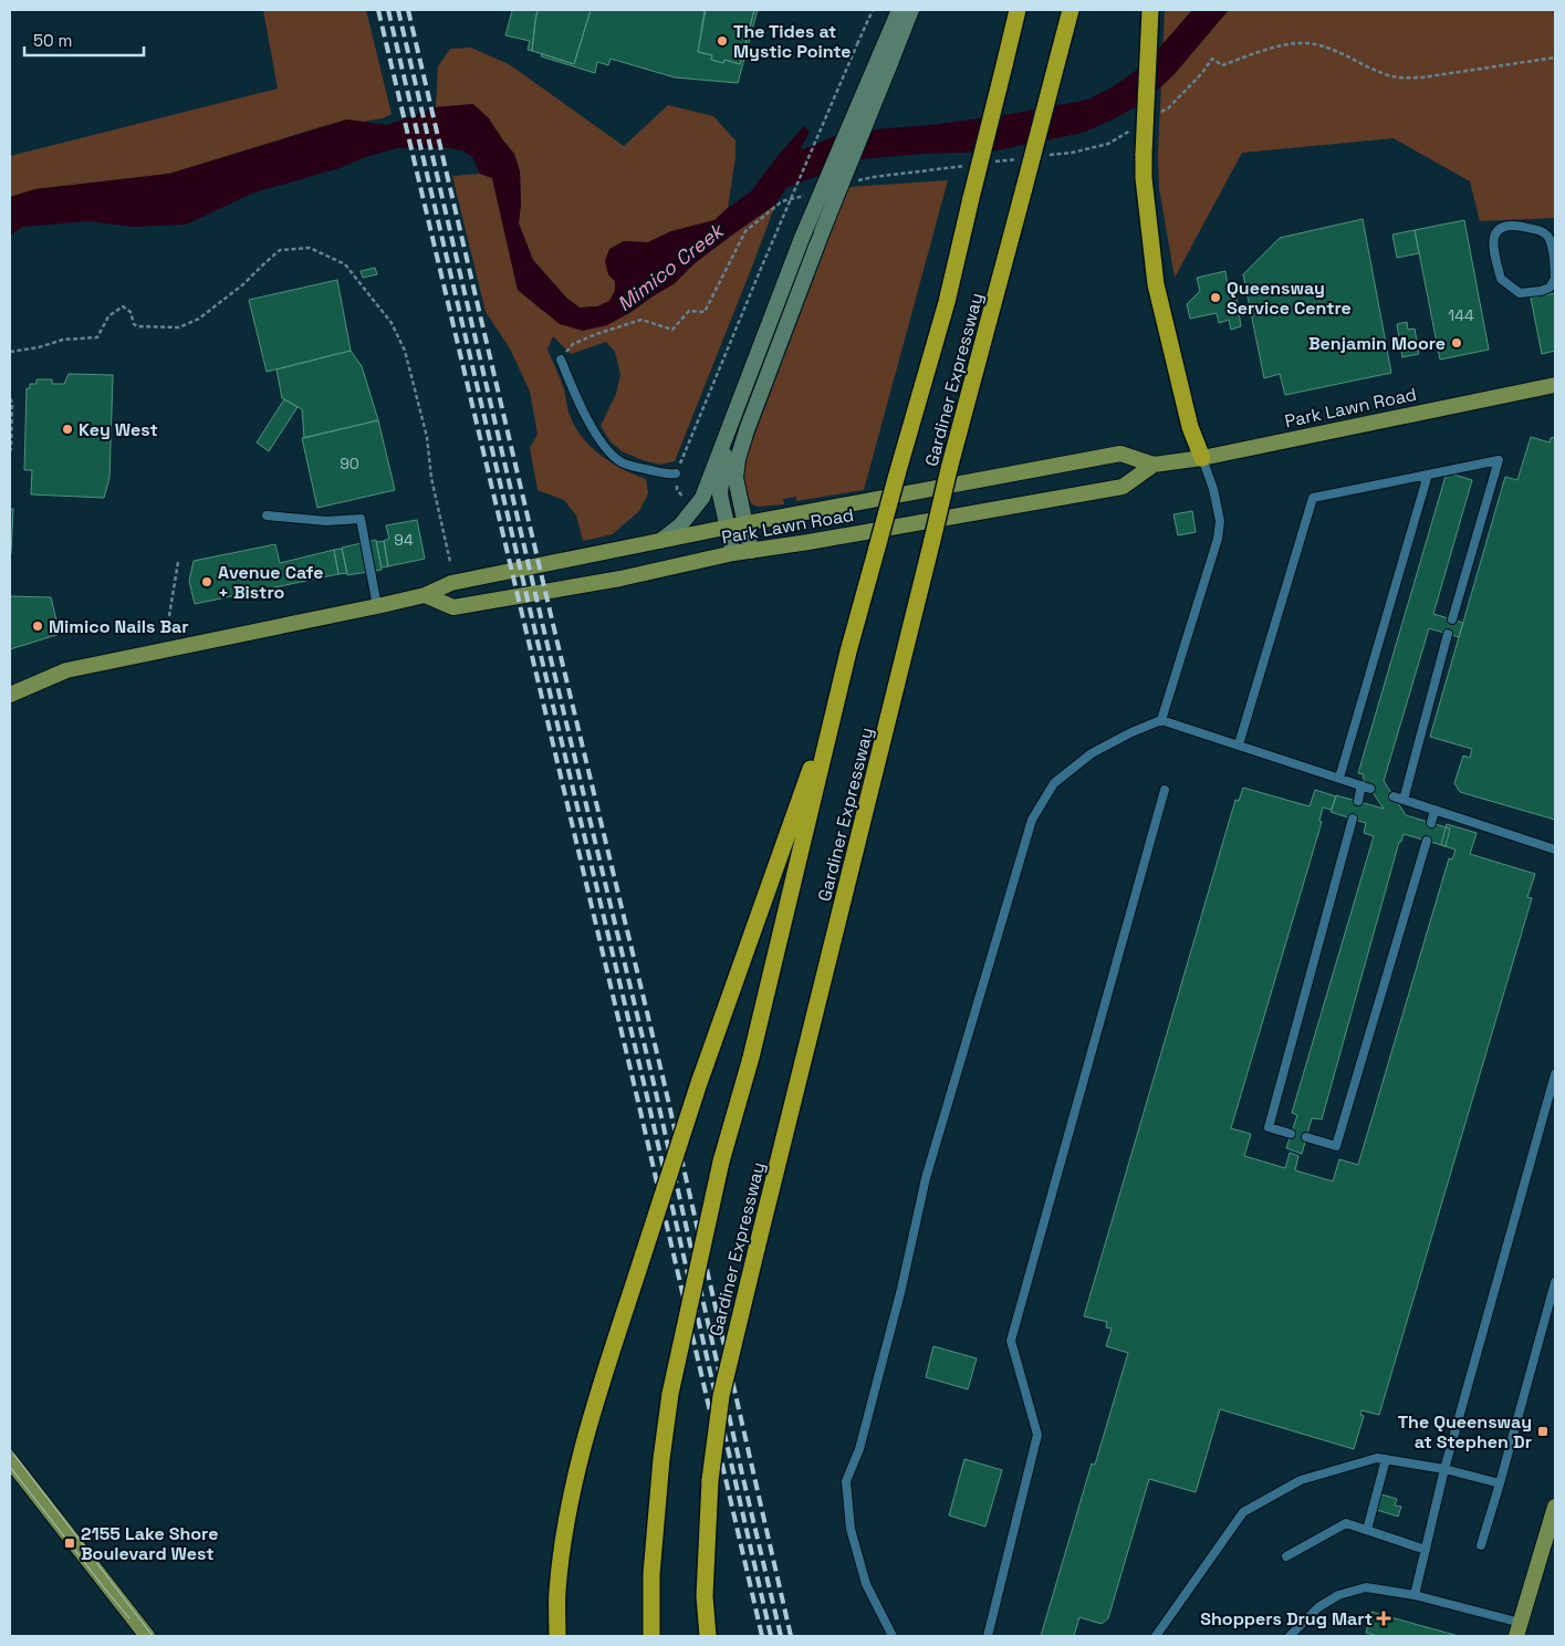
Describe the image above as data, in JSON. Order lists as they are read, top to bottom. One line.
{"streets":{"highway":["Gardiner Expressway"],"main road":["Park Lawn Road"]},"water":["Mimico Creek"],"places":{"other":["The Tides at Mystic Pointe","Queensway Service Centre","Benjamin Moore","Key West","Avenue Cafe + Bistro","Mimico Nails Bar"],"transit":["The Queensway at Stephen Dr","2155 Lake Shore Boulevard West"],"health":["Shoppers Drug Mart"]},"house_numbers":["144","90","94"],"scale_bar":"50 m"}
